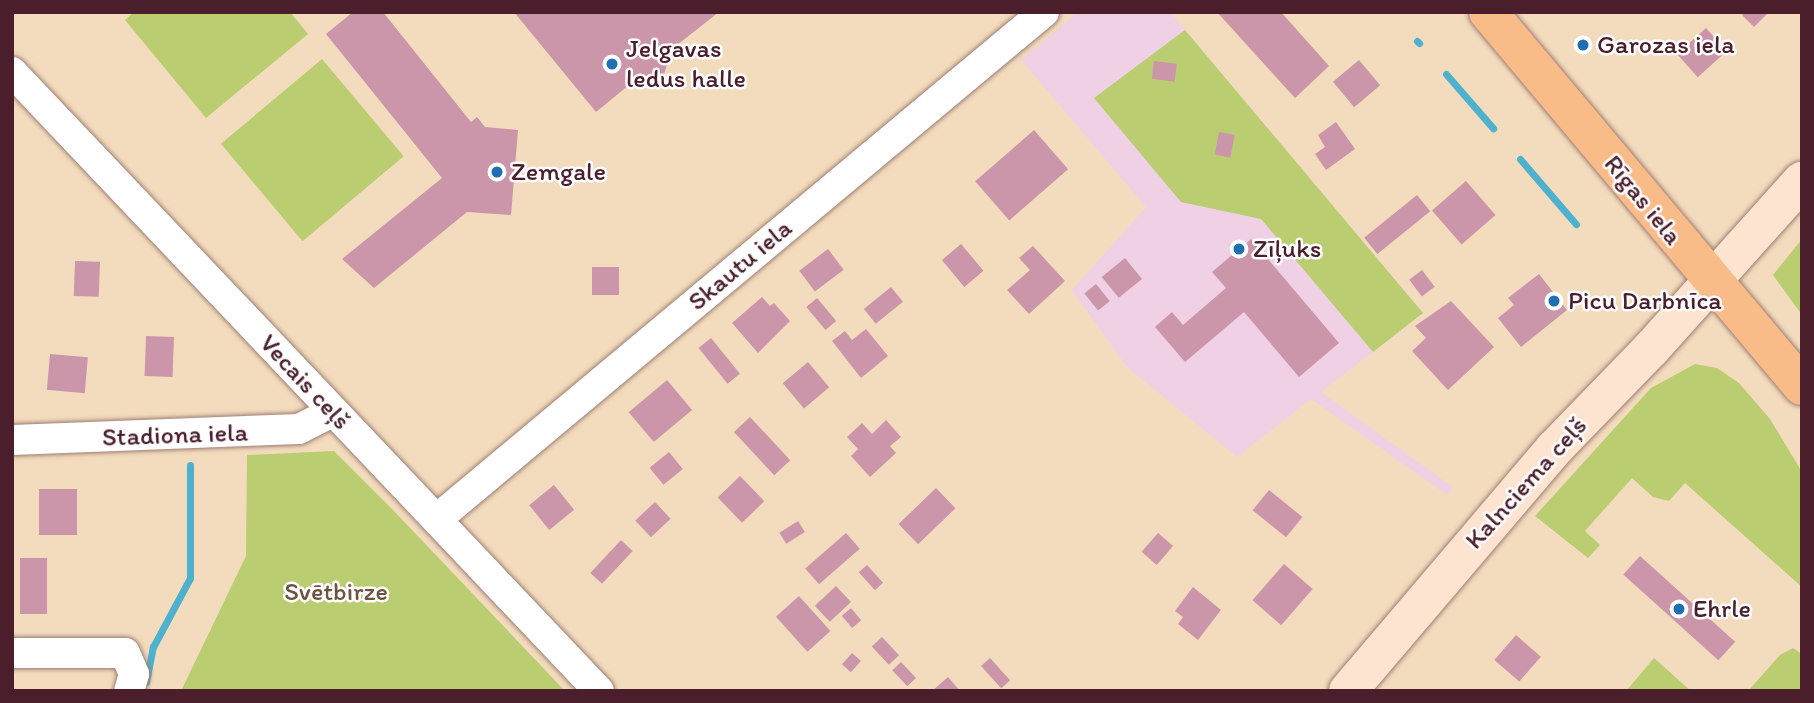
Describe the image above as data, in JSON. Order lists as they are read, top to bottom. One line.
{"streets":{"main road":["Rīgas iela","Kalnciema ceļš"],"street":["Skautu iela","Vecais ceļš","Stadiona iela"]},"crossings":[["Rīgas iela","Kalnciema ceļš"],["Skautu iela","Vecais ceļš"],["Vecais ceļš","Stadiona iela"]],"parks":["Svētbirze"],"places":["Garozas iela","Jelgavas ledus halle","Zemgale","Zīļuks","Picu Darbnīca","Ehrle"]}
